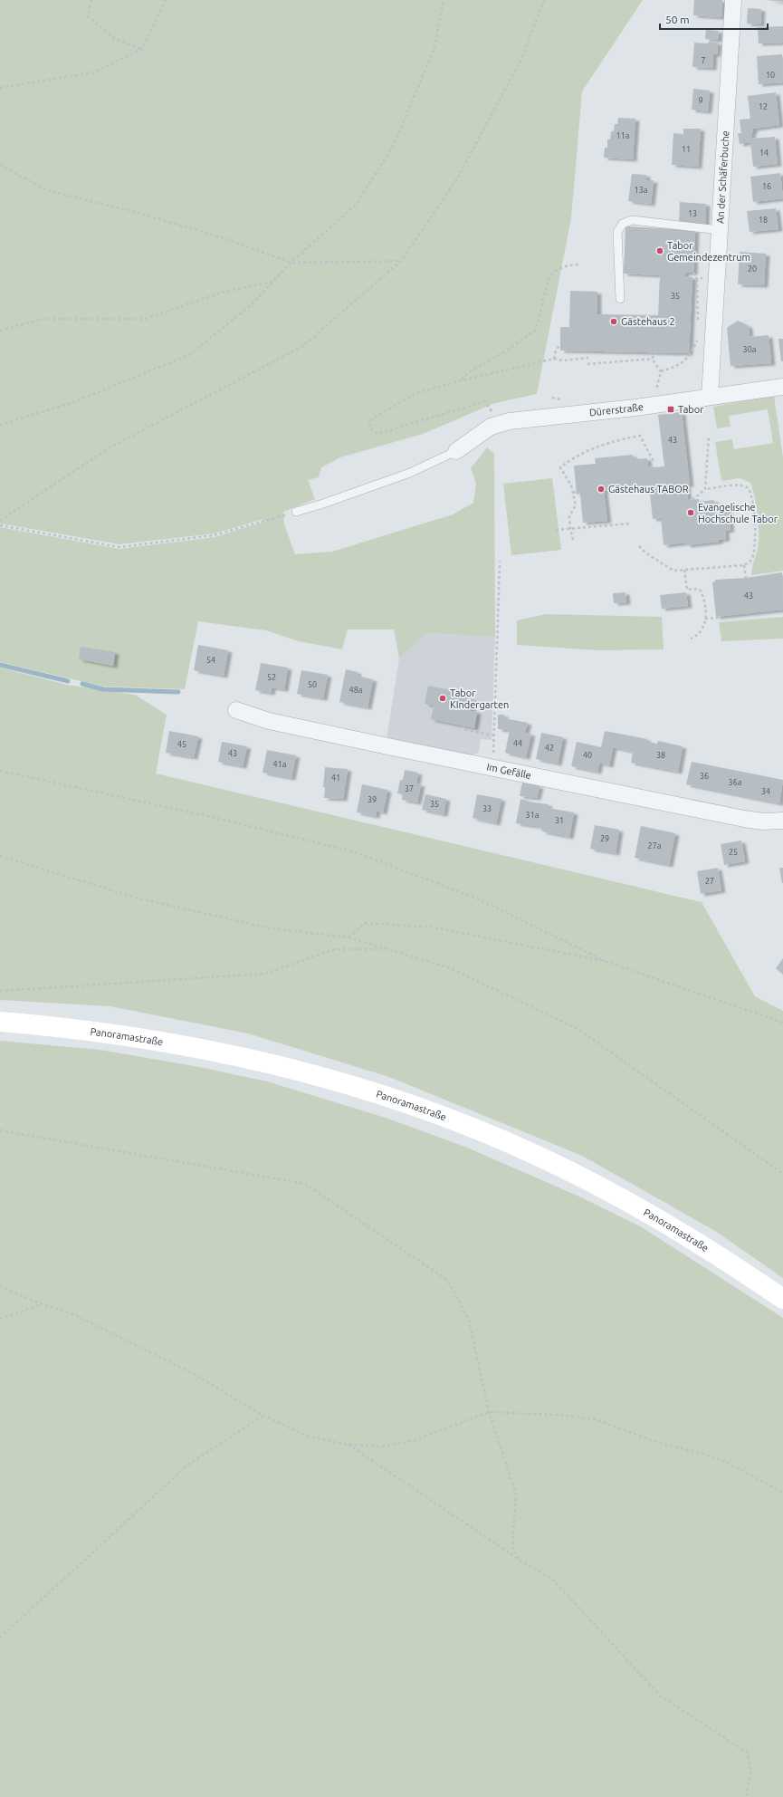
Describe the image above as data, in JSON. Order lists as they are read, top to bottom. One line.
{"streets":{"main road":["Panoramastraße"],"street":["An der Schäferbuche","Dürerstraße","Im Gefälle"]},"crossings":[["An der Schäferbuche","Dürerstraße"]],"places":{"other":["Tabor Gemeindezentrum","Gästehaus 2","Gästehaus TABOR","Evangelische Hochschule Tabor","Tabor KIndergarten"],"transit":["Tabor"]},"house_numbers":["7","10","9","12","11a","11","14","16","13a","13","18","20","35","30a","43","43","54","52","50","48a","44","45","42","43","40","38","41a","36","41","36a","37","34","39","35","33","31a","31","29","27a","25","27"],"scale_bar":"50 m"}
